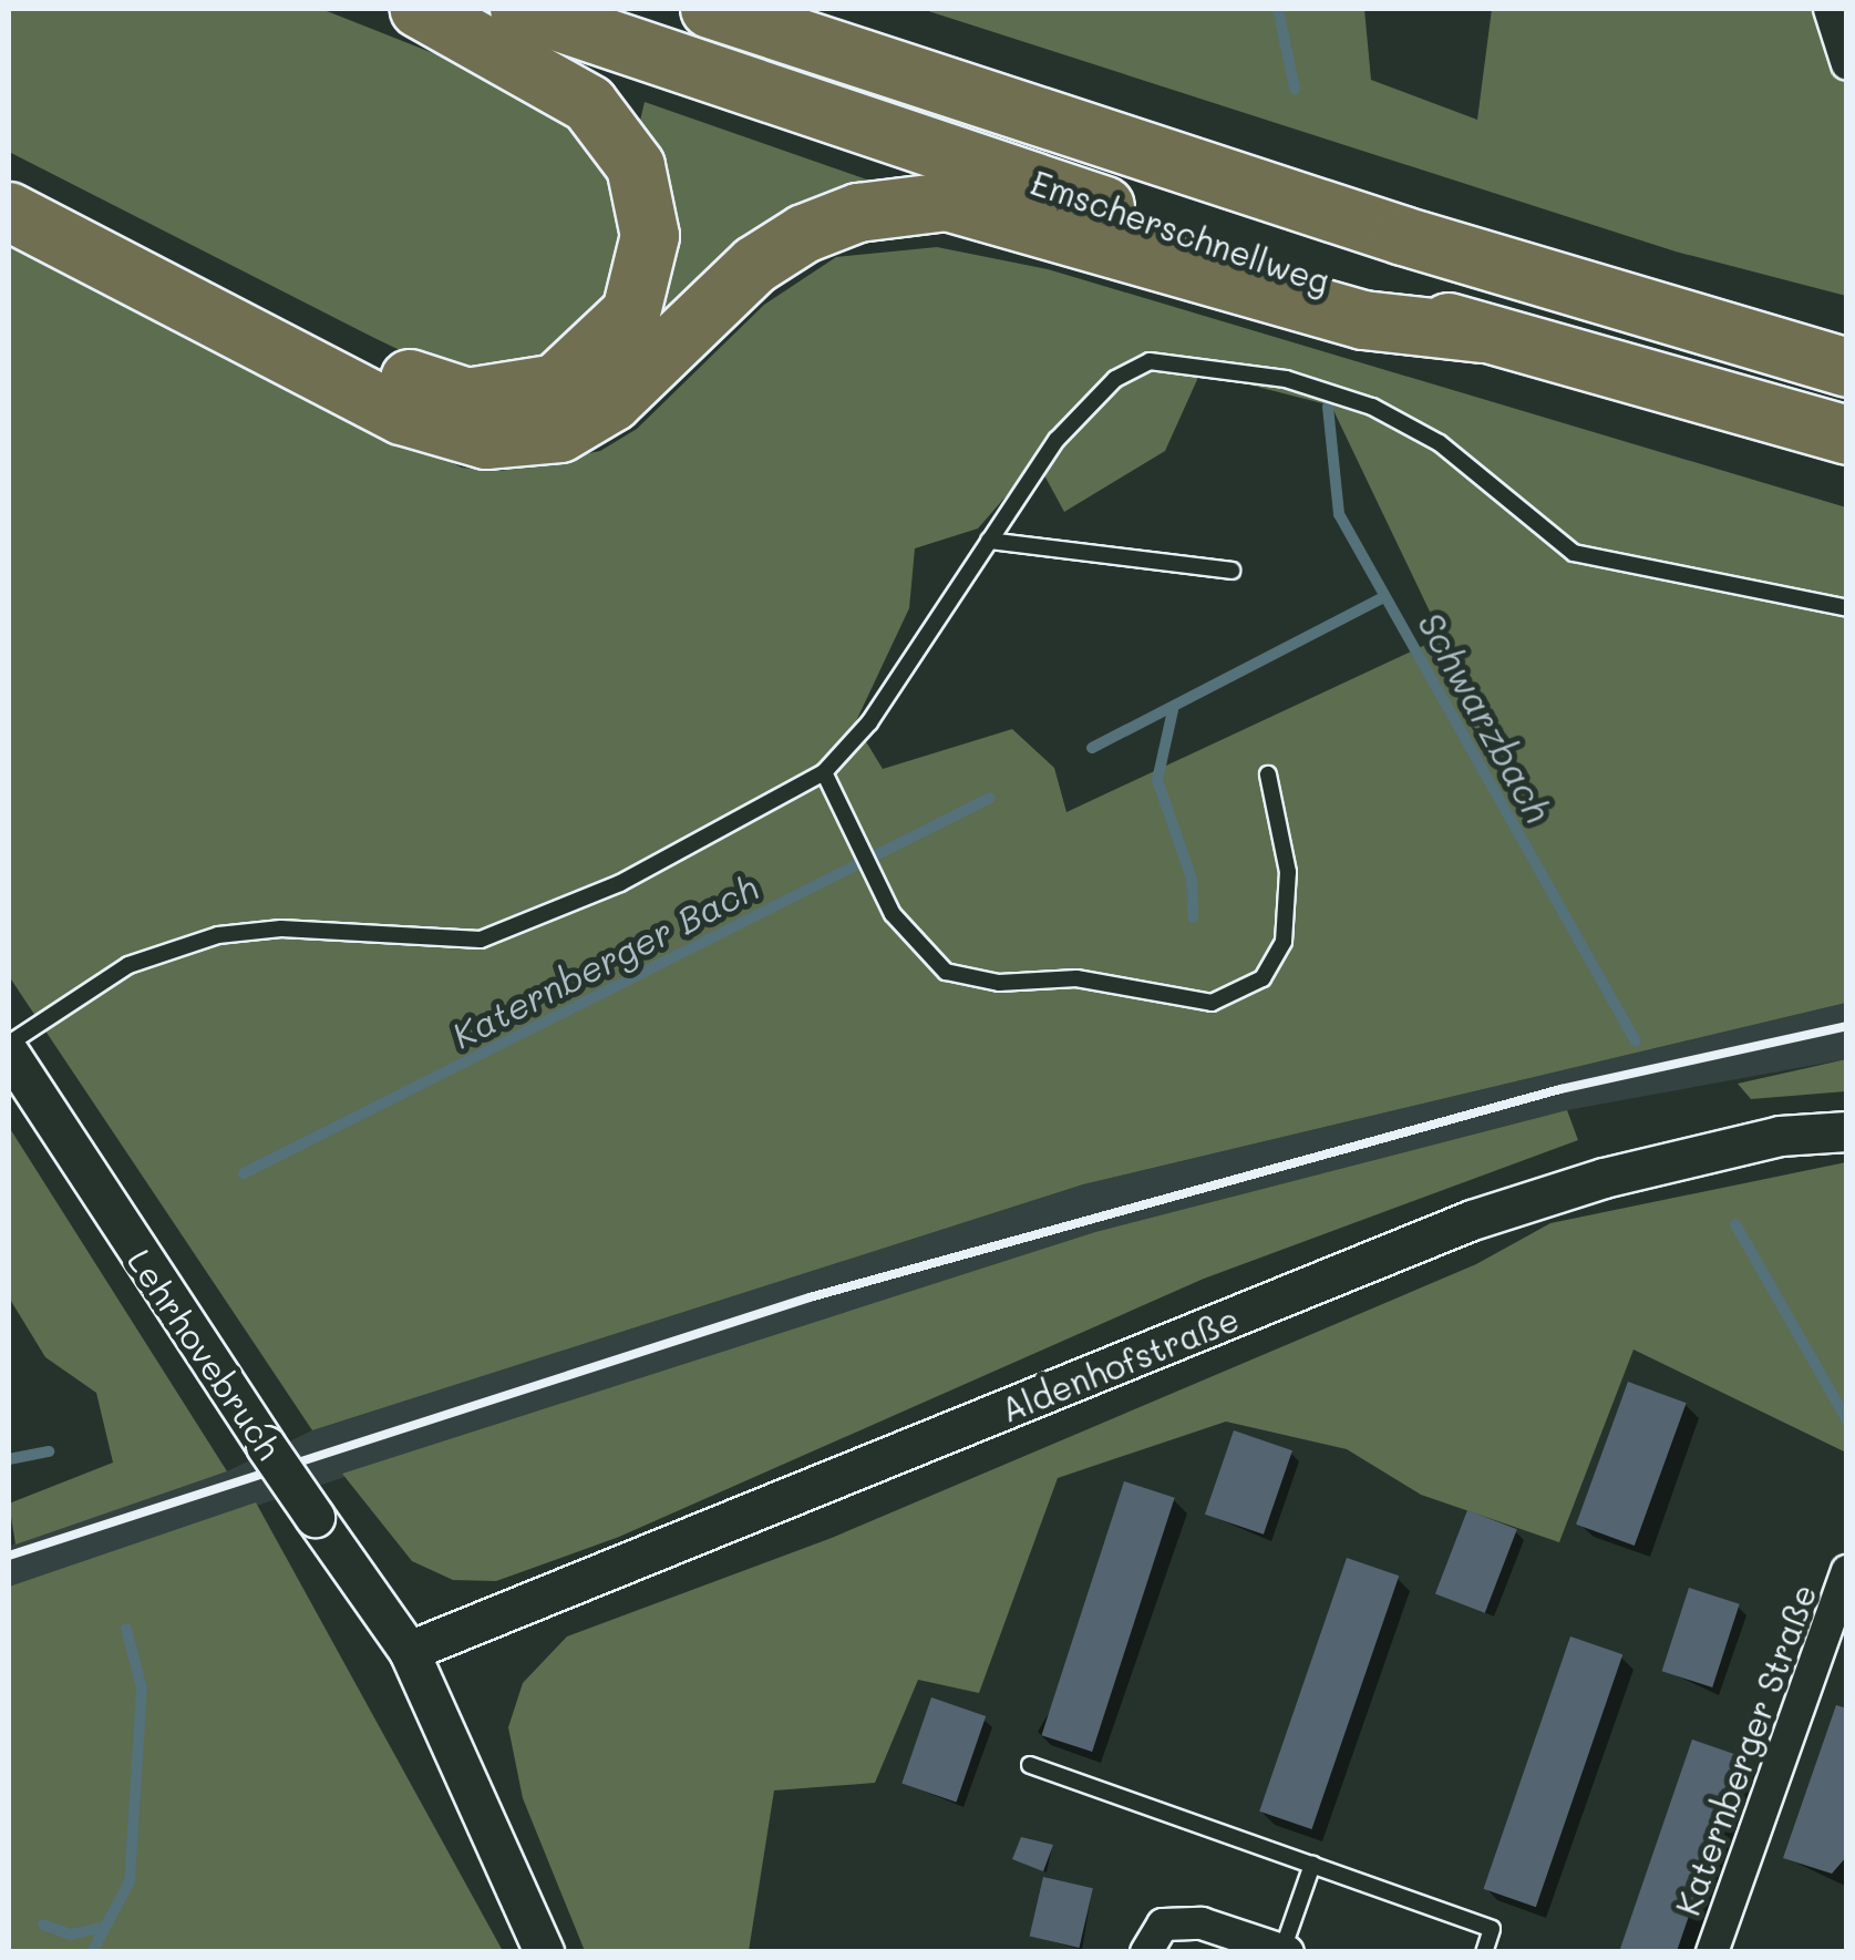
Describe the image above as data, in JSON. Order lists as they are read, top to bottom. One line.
{"streets":{"highway":["Emscherschnellweg"],"street":["Lehrhovebruch","Aldenhofstraße","Katernberger Straße"]},"crossings":[["Lehrhovebruch","Aldenhofstraße"]],"water":["Schwarzbach","Katernberger Bach"]}
